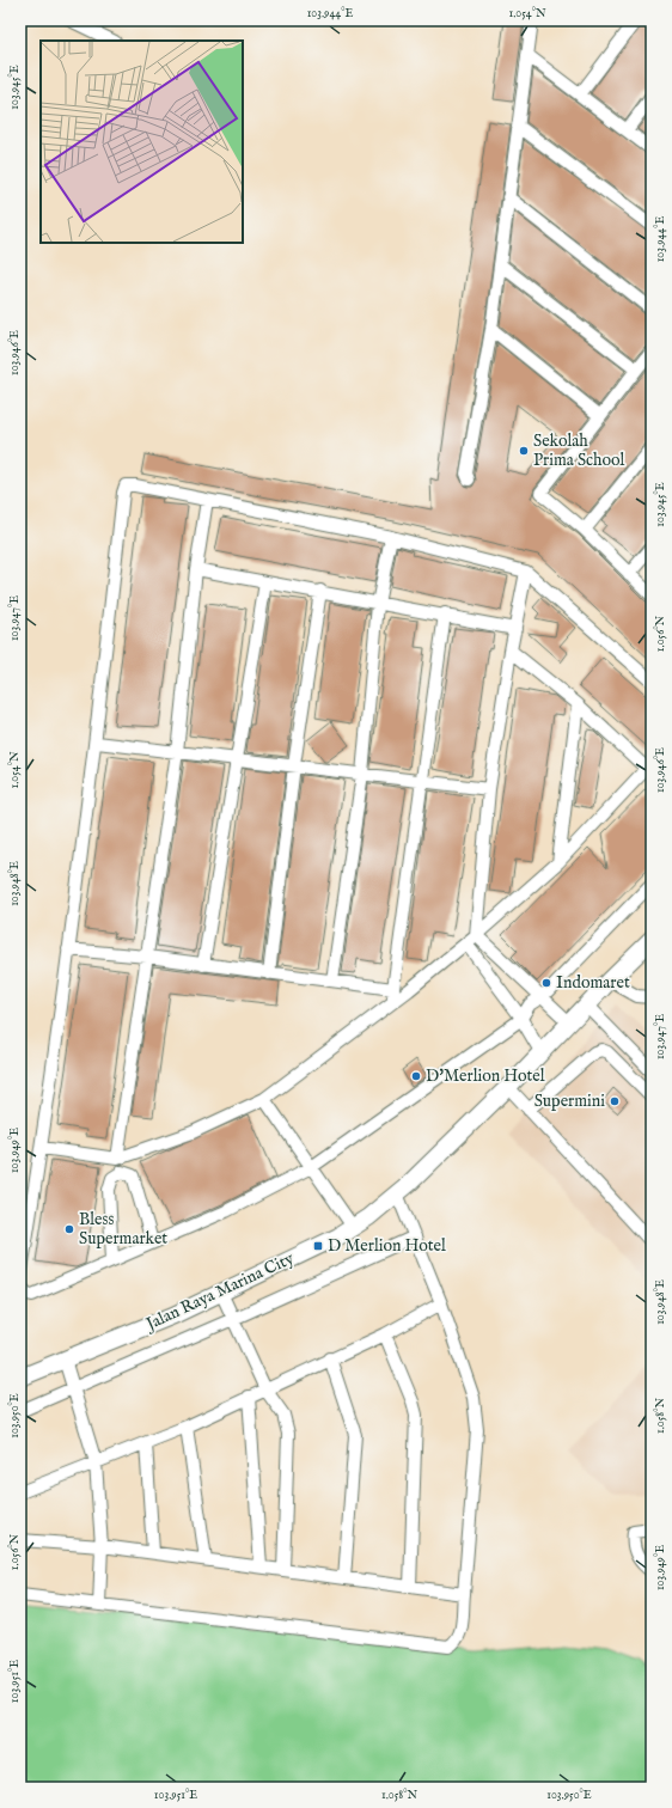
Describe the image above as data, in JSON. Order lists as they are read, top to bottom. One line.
{"streets":{"main road":["Jalan Raya Marina City"]},"places":{"other":["Sekolah Prima School","Indomaret","D'Merlion Hotel","Supermini","Bless Supermarket"],"transit":["D Merlion Hotel"]},"coordinates":["103.944°E","1.054°N","103.945°E","103.946°E","103.947°E","1.056°N","103.948°E","103.949°E","103.950°E","1.058°N","103.951°E"]}
